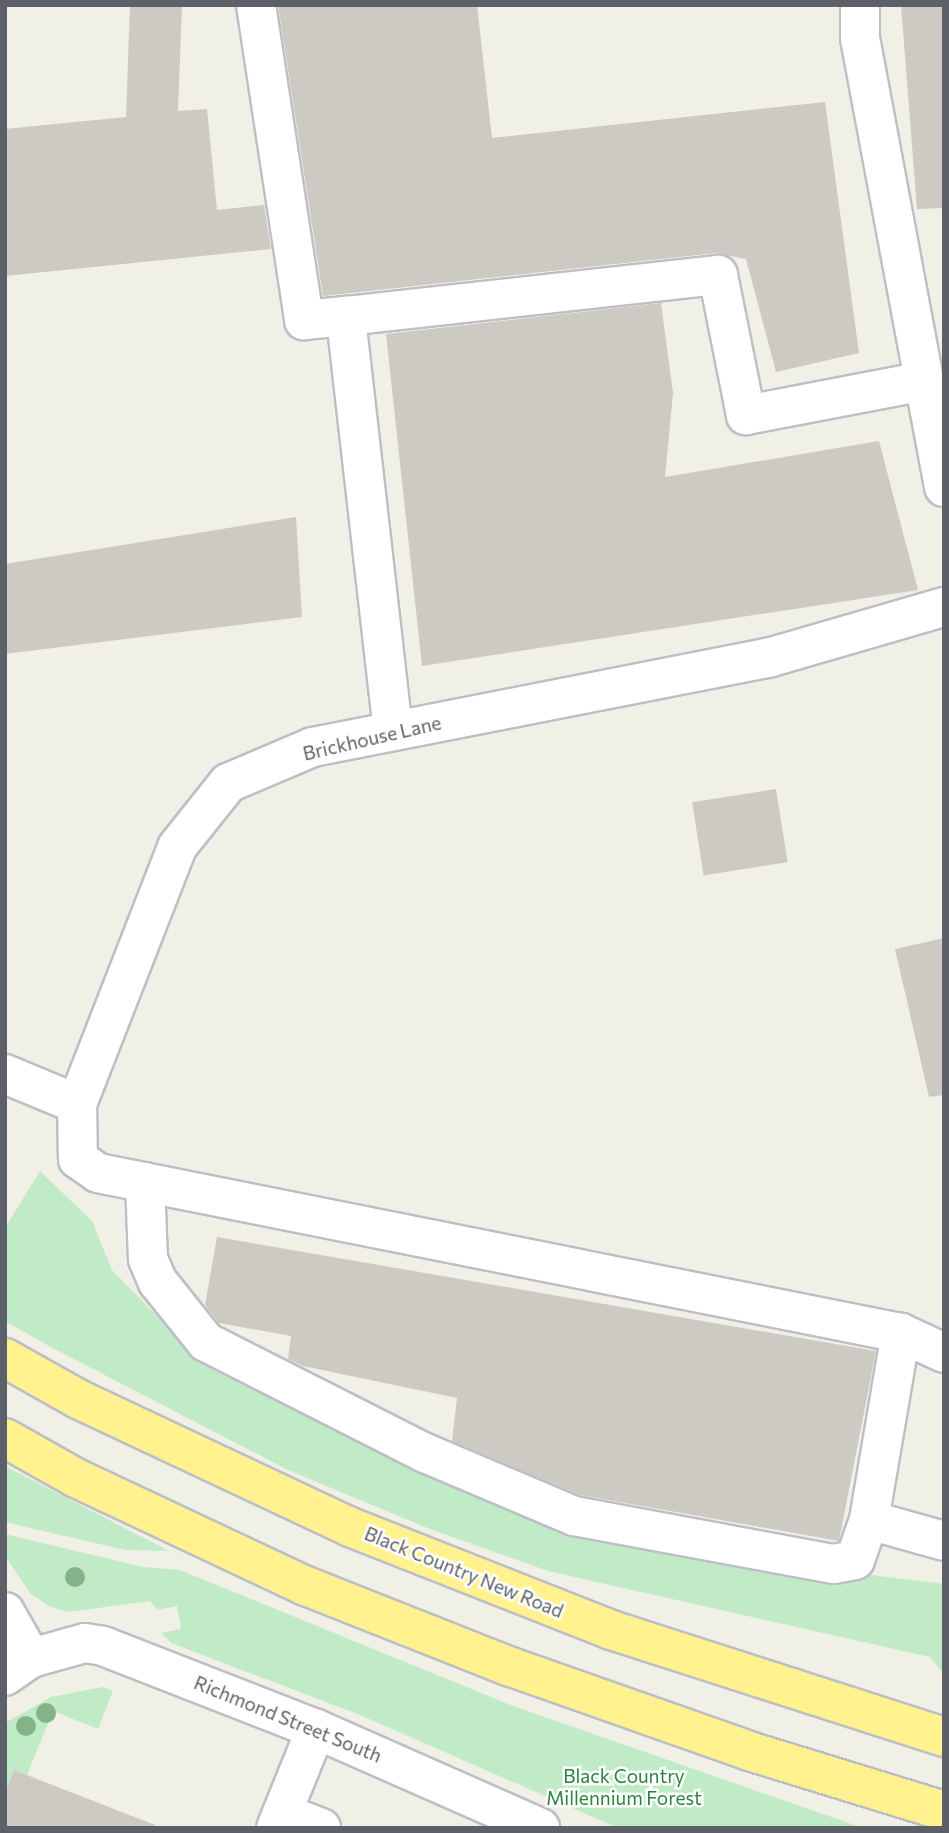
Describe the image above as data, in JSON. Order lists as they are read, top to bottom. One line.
{"streets":{"highway":["Black Country New Road"],"street":["Brickhouse Lane","Richmond Street South"]},"parks":["Black Country Millennium Forest"]}
